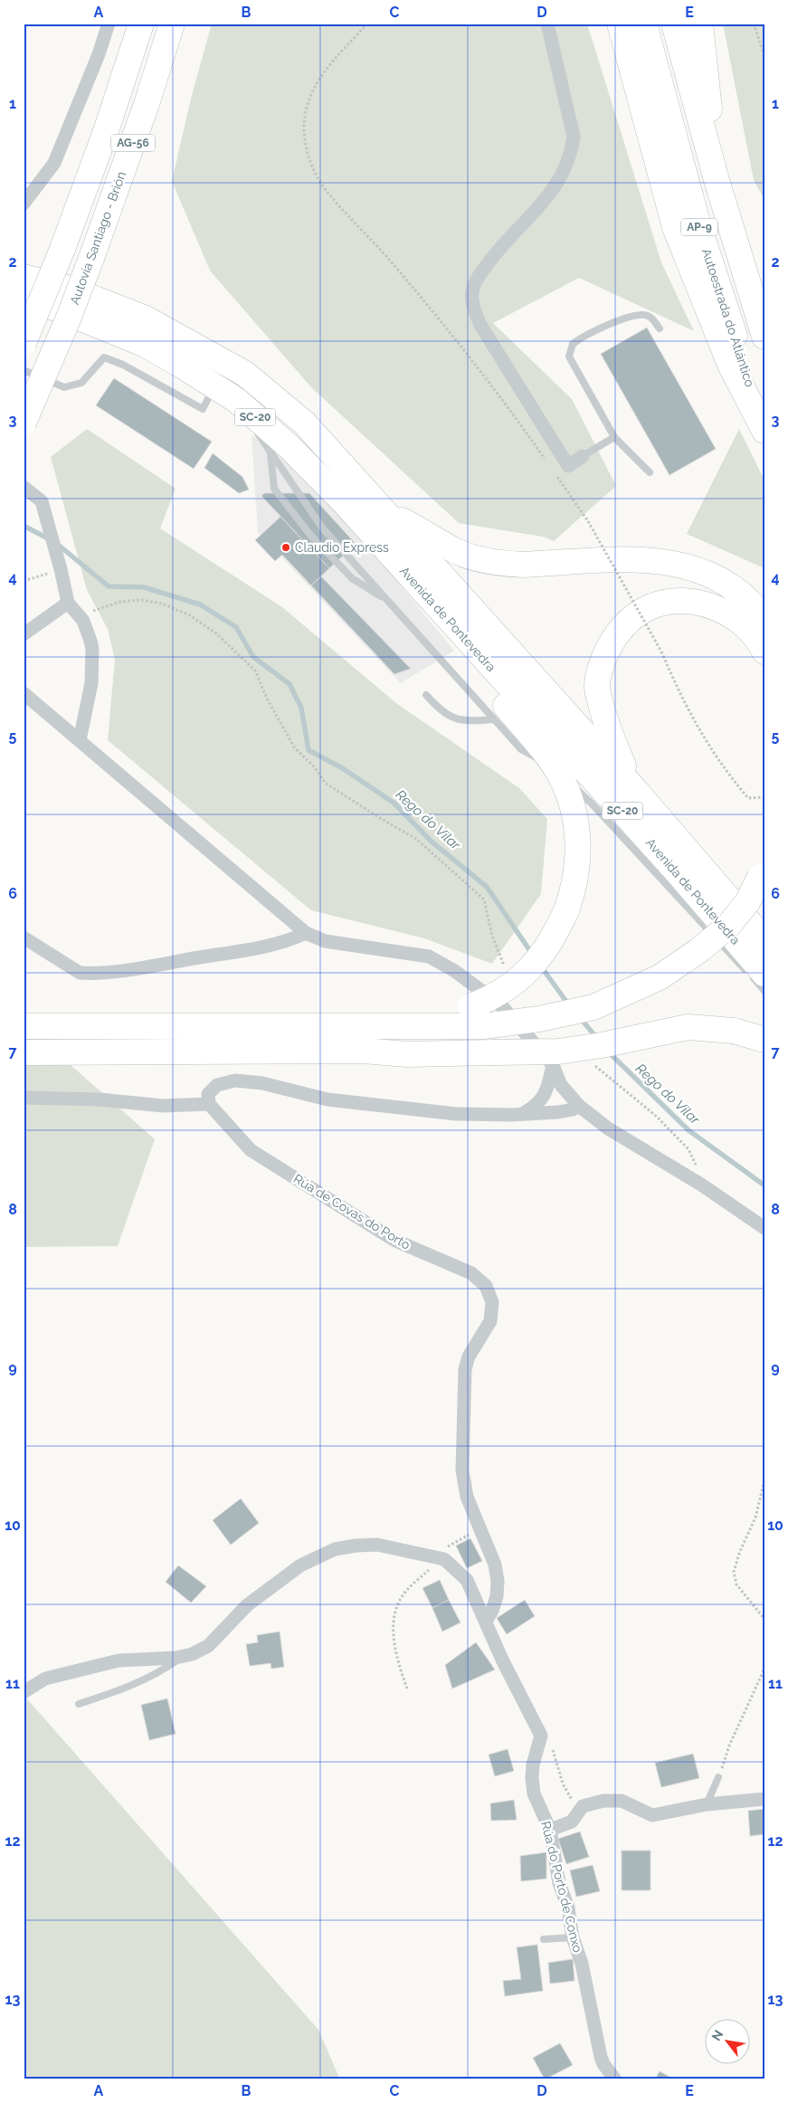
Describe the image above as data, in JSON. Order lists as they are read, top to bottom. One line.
{"streets":{"highway":["AG-56","AP-9","Autovía Santiago - Brión","Autoestrada do Atlántico","SC-20","Avenida de Pontevedra"],"street":["Rúa de Covas do Porto","Rúa do Porto de Conxo"]},"crossings":[["SC-20","Avenida de Pontevedra"]],"water":["Rego do Vilar"],"places":["Claudio Express"],"north":"top left","grid":{"columns":["A","B","C","D","E"],"rows":["1","2","3","4","5","6","7","8","9","10","11","12","13"]}}
